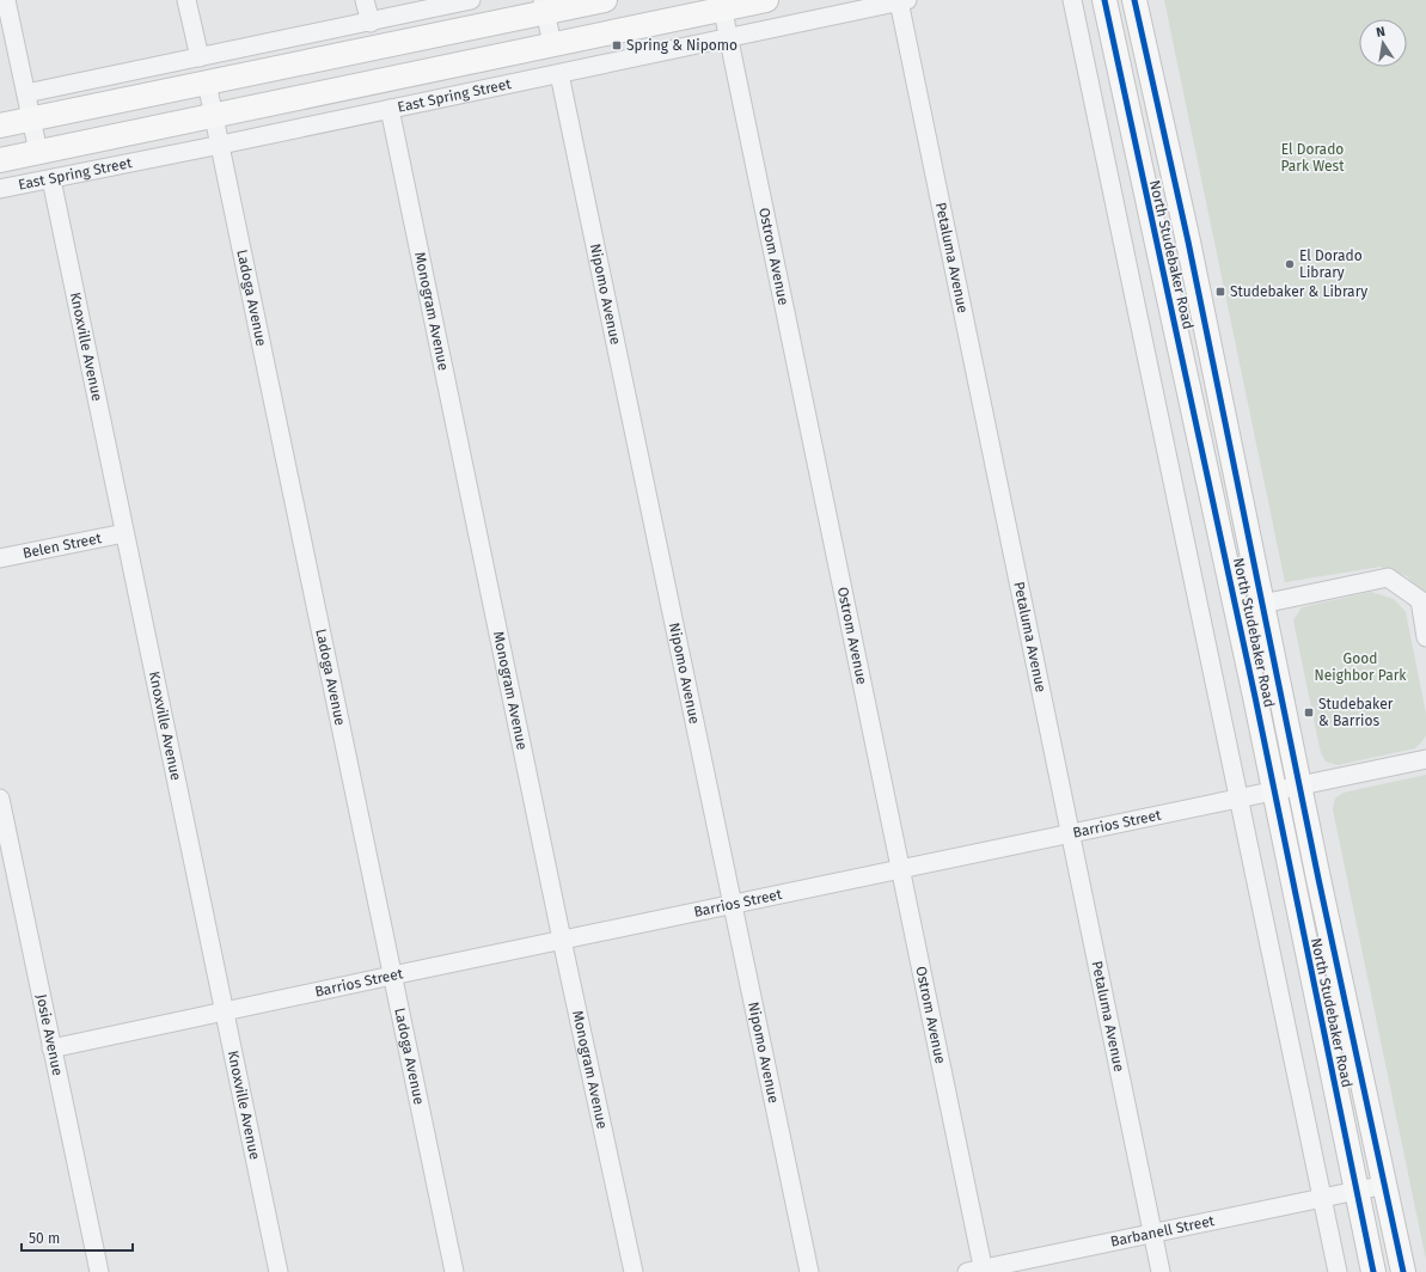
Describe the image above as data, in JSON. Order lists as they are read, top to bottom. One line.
{"streets":{"main road":["East Spring Street","North Studebaker Road"],"street":["Ostrom Avenue","Petaluma Avenue","Nipomo Avenue","Ladoga Avenue","Monogram Avenue","Knoxville Avenue","Belen Street","Barrios Street","Josie Avenue","Barbanell Street"]},"crossings":[["East Spring Street","Ostrom Avenue"],["East Spring Street","Petaluma Avenue"],["East Spring Street","Nipomo Avenue"],["East Spring Street","Ladoga Avenue"],["East Spring Street","Monogram Avenue"],["East Spring Street","Knoxville Avenue"],["North Studebaker Road","Barrios Street"],["North Studebaker Road","Barbanell Street"],["Ostrom Avenue","Barrios Street"],["Ostrom Avenue","Barbanell Street"],["Petaluma Avenue","Barrios Street"],["Petaluma Avenue","Barbanell Street"],["Nipomo Avenue","Barrios Street"],["Ladoga Avenue","Barrios Street"],["Monogram Avenue","Barrios Street"],["Knoxville Avenue","Belen Street"],["Knoxville Avenue","Barrios Street"],["Barrios Street","Josie Avenue"]],"parks":["El Dorado Park West","Good Neighbor Park"],"places":{"transit":["Spring & Nipomo","Studebaker & Library","Studebaker & Barrios"],"other":["El Dorado Library"]},"scale_bar":"50 m","north":"top"}
